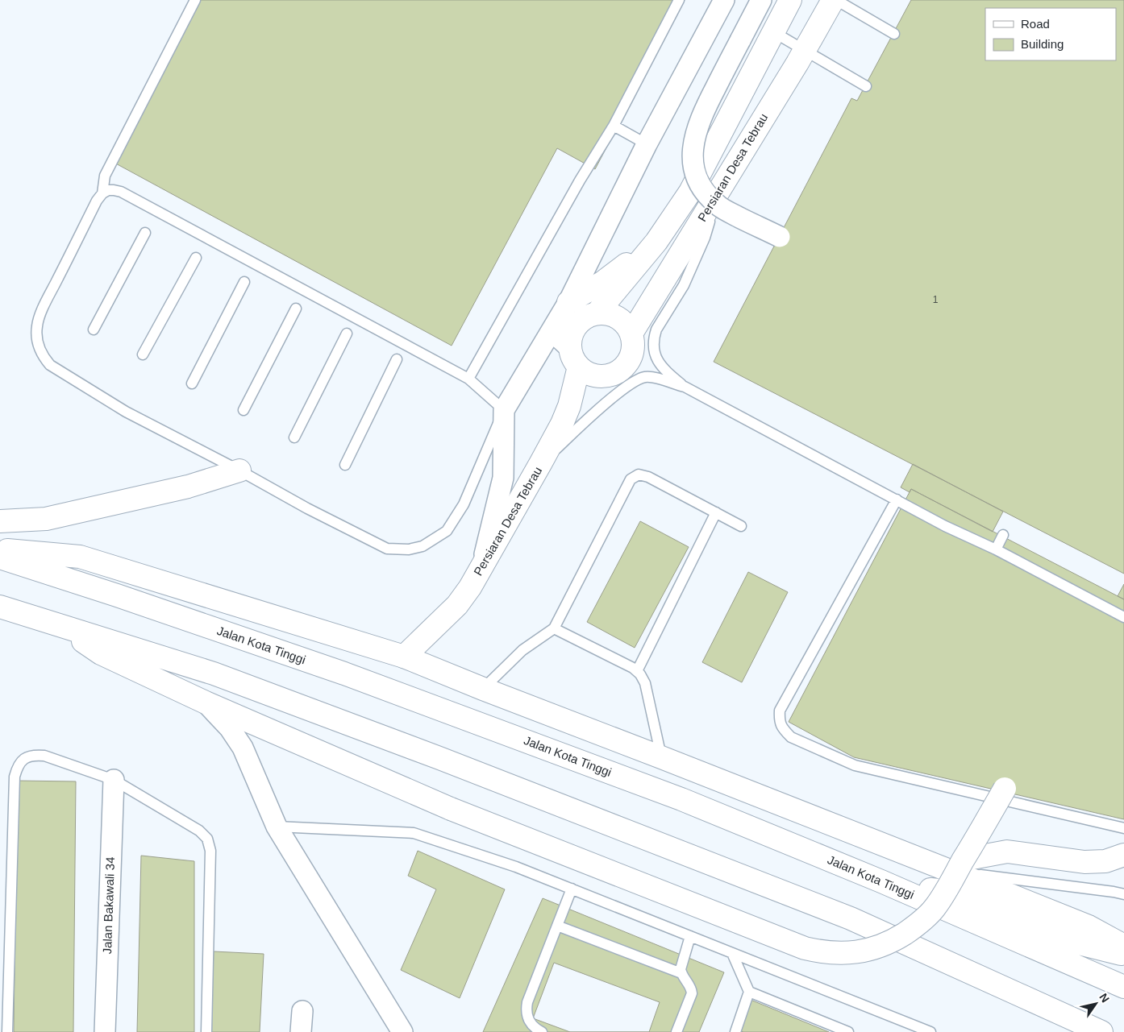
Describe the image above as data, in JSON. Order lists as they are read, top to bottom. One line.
{"streets":{"main road":["Persiaran Desa Tebrau","Jalan Kota Tinggi"],"street":["Jalan Bakawali 34"]},"house_numbers":["1"],"legend":["Road","Building"],"north":"top right"}
